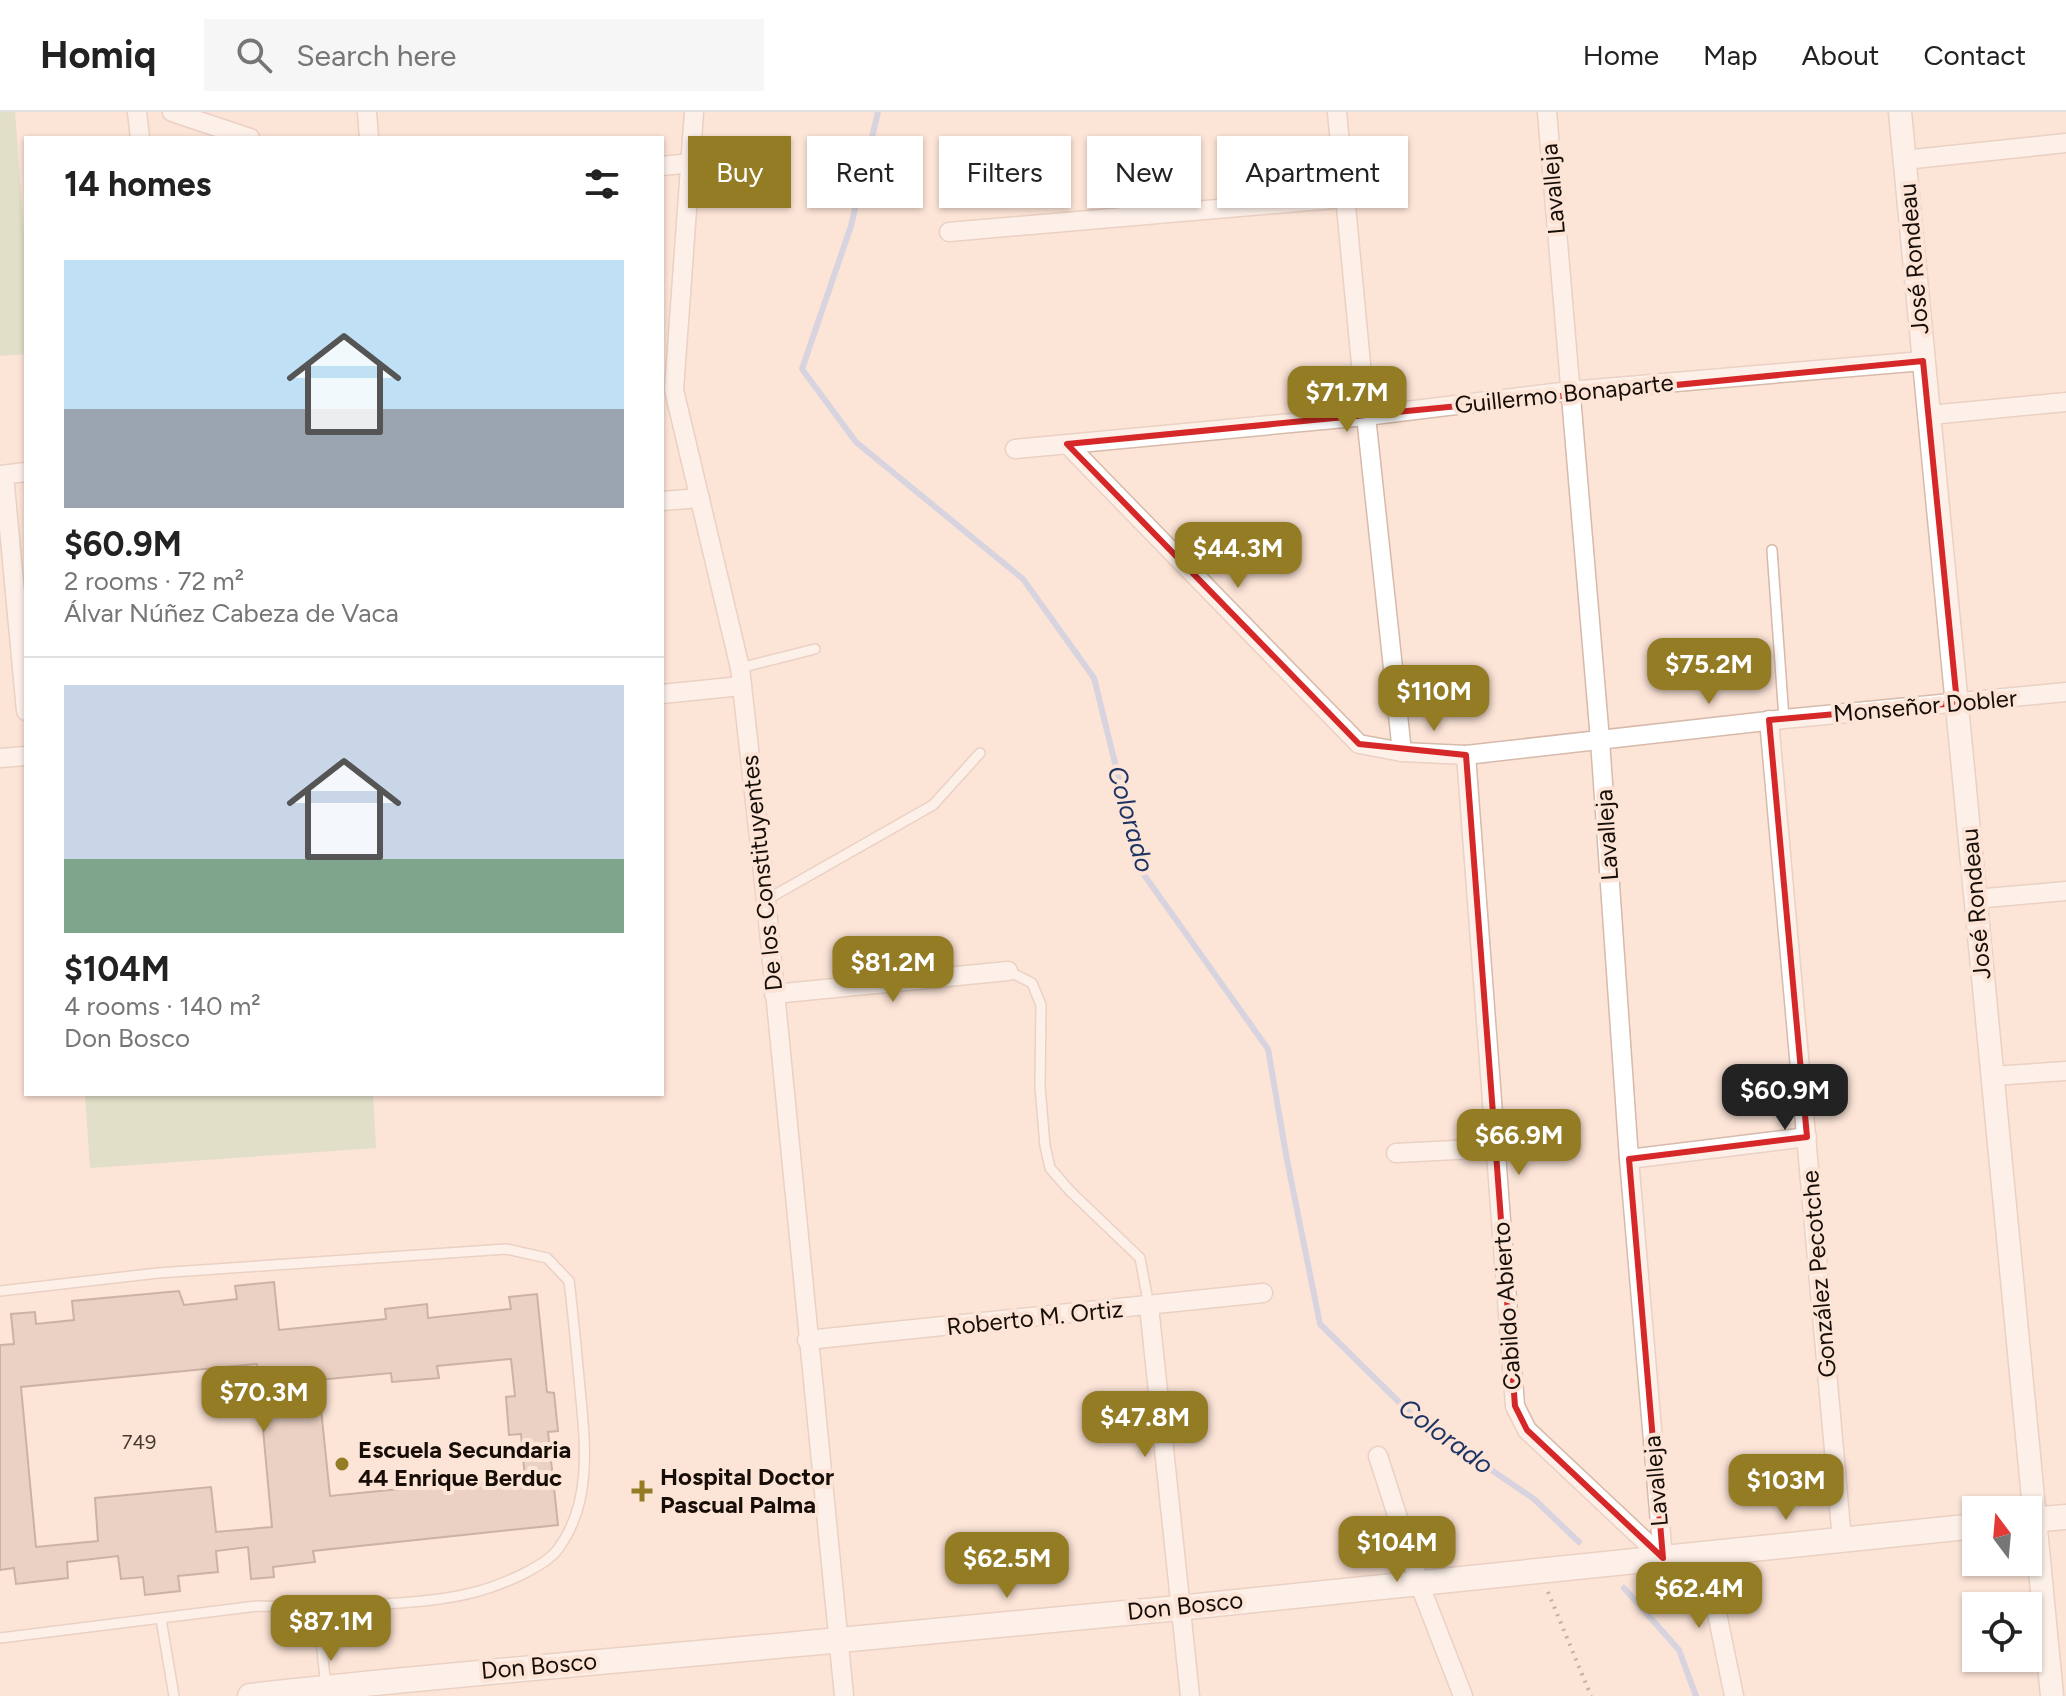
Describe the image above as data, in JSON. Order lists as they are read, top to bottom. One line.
{"streets":{"main road":["Don Bosco"],"street":["Lavalleja","José Rondeau","Guillermo Bonaparte","Monseñor Dobler","De los Constituyentes","González Pecotche","Cabildo Abierto","Roberto M. Ortiz"]},"crossings":[["Lavalleja","Guillermo Bonaparte"],["Lavalleja","Monseñor Dobler"],["Lavalleja","Cabildo Abierto"],["Lavalleja","Don Bosco"],["José Rondeau","Guillermo Bonaparte"],["José Rondeau","Monseñor Dobler"],["Monseñor Dobler","González Pecotche"],["Monseñor Dobler","Cabildo Abierto"],["De los Constituyentes","Roberto M. Ortiz"],["De los Constituyentes","Don Bosco"],["González Pecotche","Don Bosco"],["Cabildo Abierto","Don Bosco"]],"water":["Colorado"],"places":{"other":["Escuela Secundaria 44 Enrique Berduc"],"health":["Hospital Doctor Pascual Palma"]},"house_numbers":["749"],"north":"top","page":{"header":"Homiq","search":"Search here","nav":["Home","Map","About","Contact"],"chip":["Buy","Rent","Filters","New","Apartment"],"heading":"14 homes","list":[{"name":"$60.9M","note":"2 rooms · 72 m² · Álvar Núñez Cabeza de Vaca"},{"name":"$104M","note":"4 rooms · 140 m² · Don Bosco"}],"price":["$71.7M","$44.3M","$75.2M","$110M","$81.2M","$60.9M","$66.9M","$70.3M","$47.8M","$103M","$104M","$62.5M","$62.4M","$87.1M"]}}
